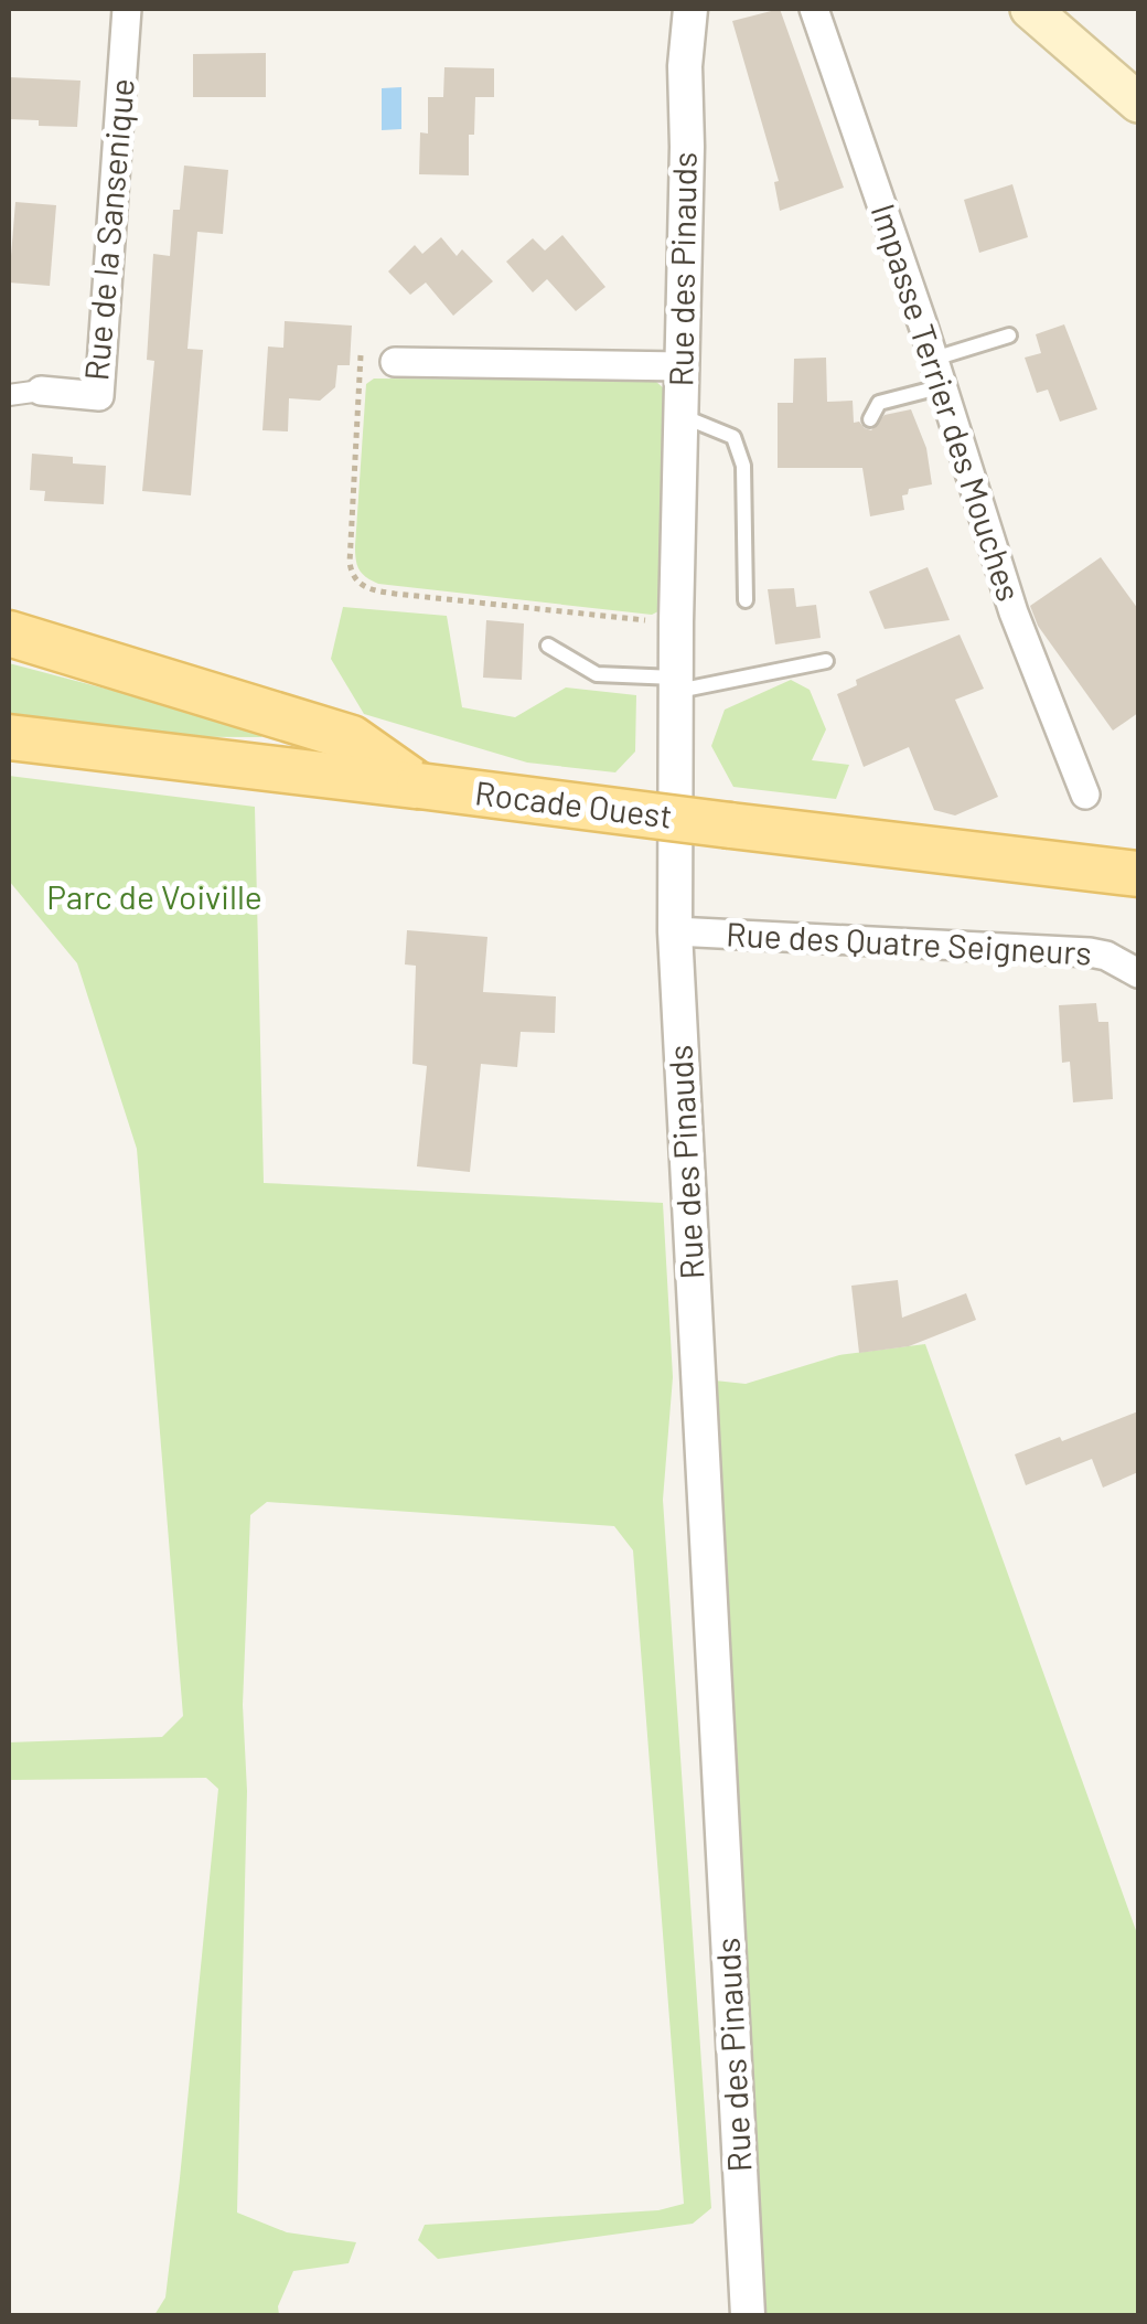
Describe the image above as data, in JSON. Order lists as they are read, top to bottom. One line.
{"streets":{"main road":["Rocade Ouest"],"street":["Rue de la Sansenique","Rue des Pinauds","Impasse Terrier des Mouches","Rue des Quatre Seigneurs"]},"crossings":[["Rue des Pinauds","Rue des Quatre Seigneurs"]],"parks":["Parc de Voiville"]}
